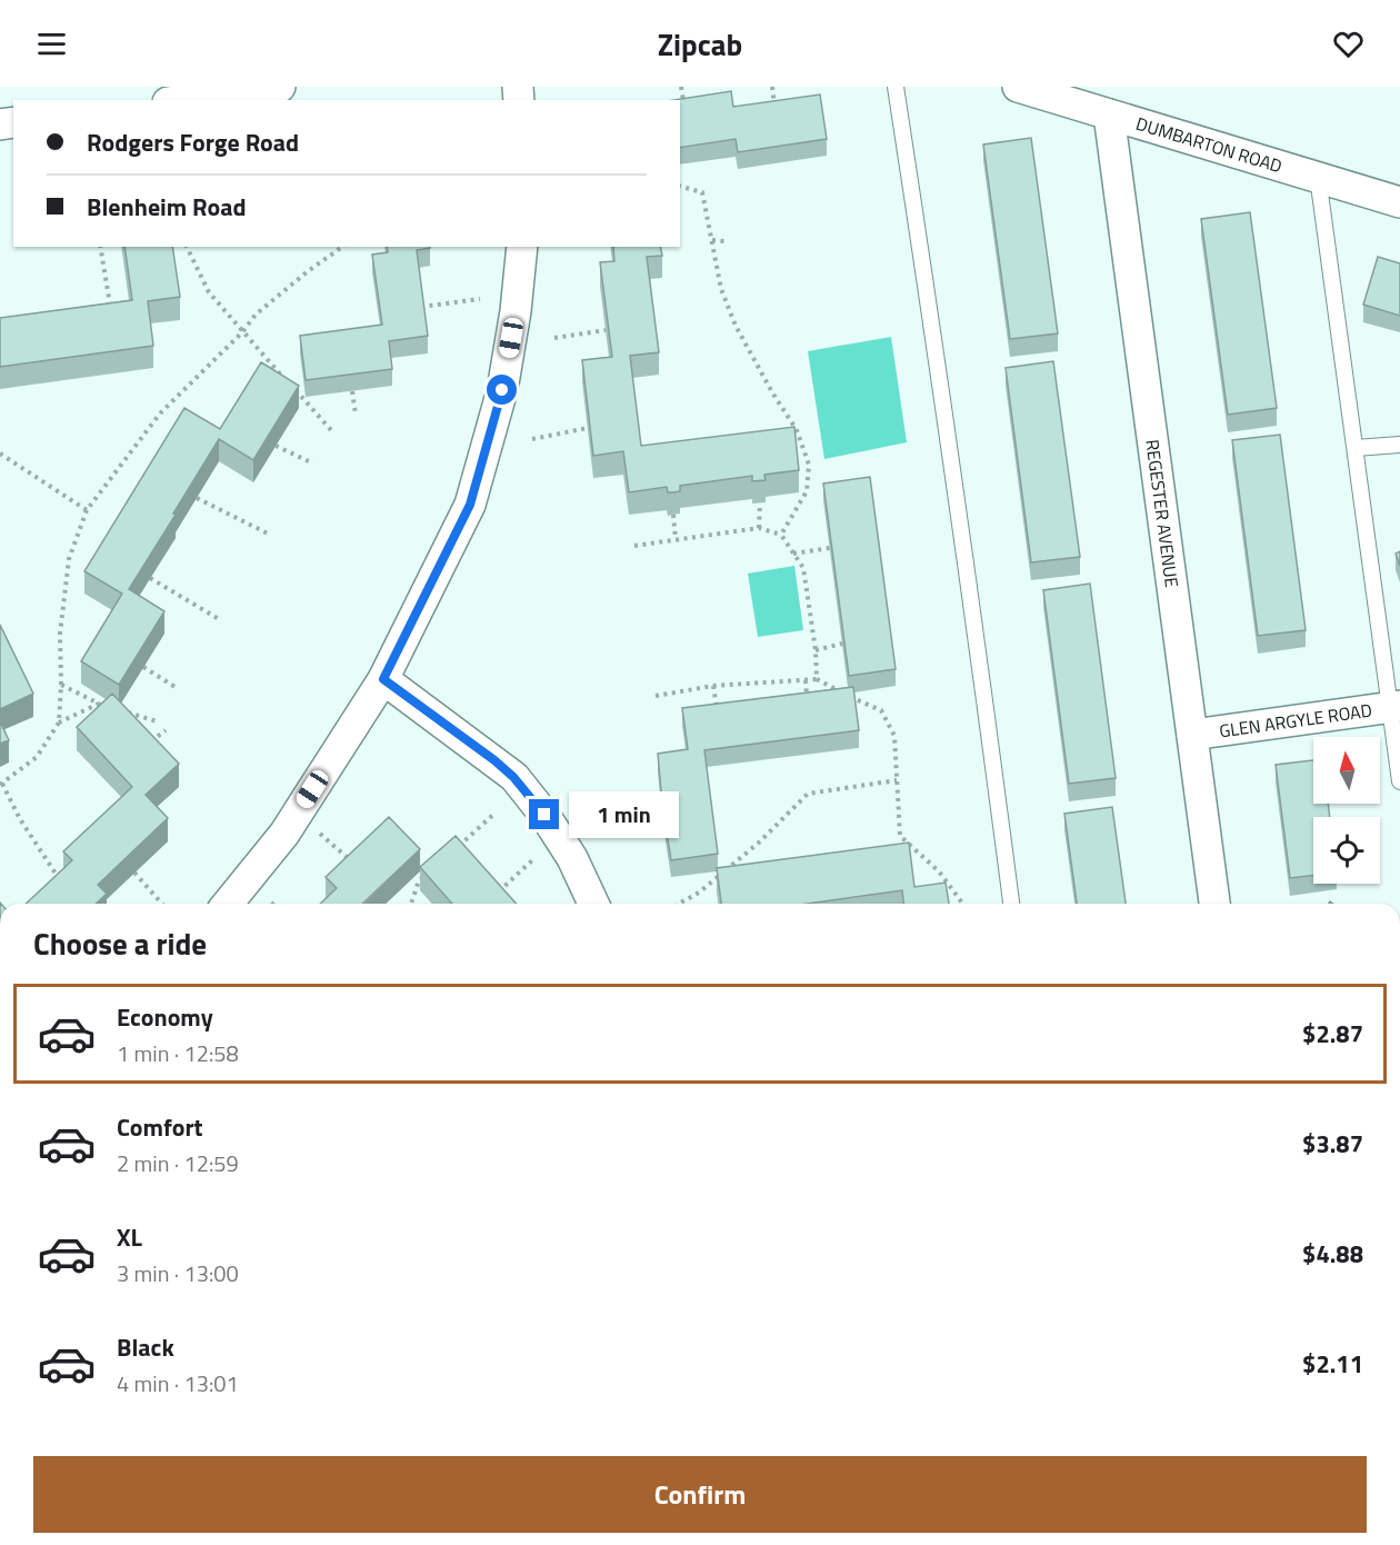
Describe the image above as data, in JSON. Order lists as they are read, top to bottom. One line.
{"streets":{"street":["DUMBARTON ROAD","REGESTER AVENUE","GLEN ARGYLE ROAD"]},"crossings":[["DUMBARTON ROAD","REGESTER AVENUE"],["REGESTER AVENUE","GLEN ARGYLE ROAD"]],"north":"top","page":{"header":"Zipcab","banner":["Rodgers Forge Road","Blenheim Road"],"bubble":"1 min","heading":"Choose a ride","list":[{"name":"Economy","note":"1 min · 12:58","value":"$2.87"},{"name":"Comfort","note":"2 min · 12:59","value":"$3.87"},{"name":"XL","note":"3 min · 13:00","value":"$4.88"},{"name":"Black","note":"4 min · 13:01","value":"$2.11"}],"buttons":"Confirm"}}
